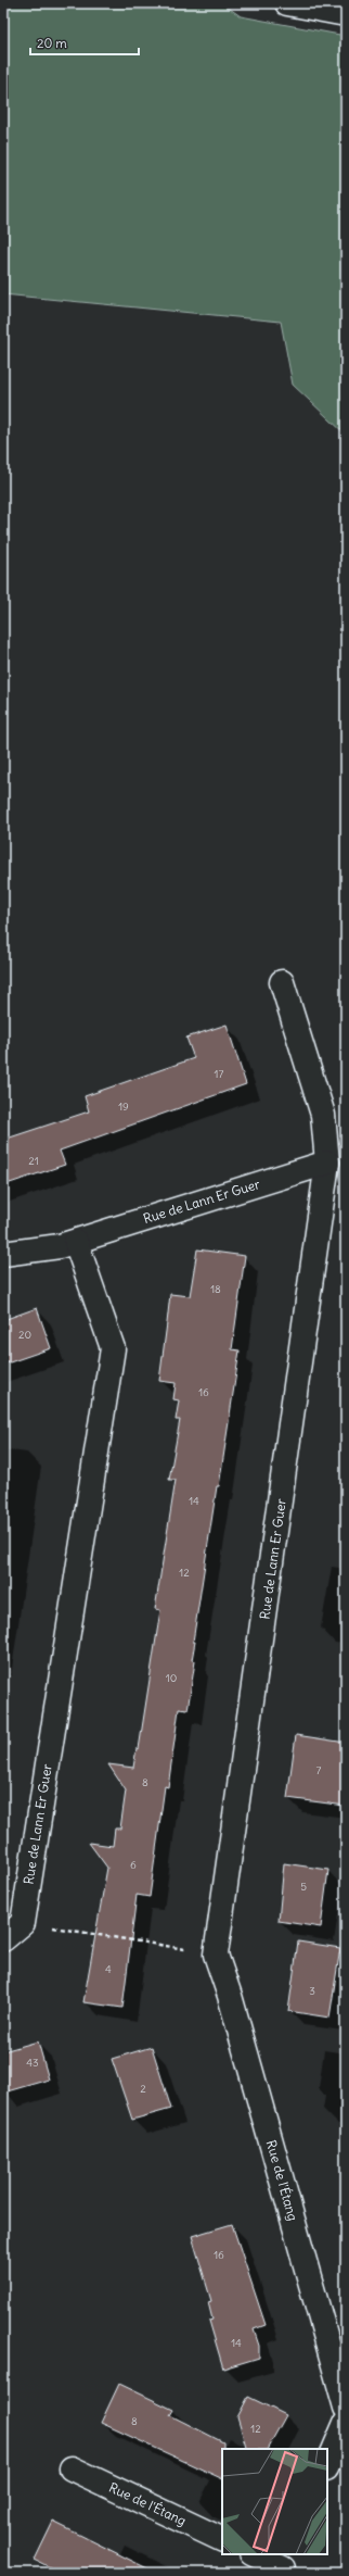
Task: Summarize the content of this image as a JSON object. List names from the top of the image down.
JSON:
{
  "streets": {
    "street": ["Rue de Lann Er Guer", "Rue de l'Étang"]
  },
  "crossings": [
    ["Rue de Lann Er Guer", "Rue de l'Étang"]
  ],
  "house_numbers": [
    "17",
    "19",
    "21",
    "18",
    "20",
    "16",
    "14",
    "12",
    "10",
    "7",
    "8",
    "6",
    "5",
    "4",
    "3",
    "43",
    "2",
    "16",
    "14",
    "8",
    "12"
  ],
  "scale_bar": "20 m"
}
